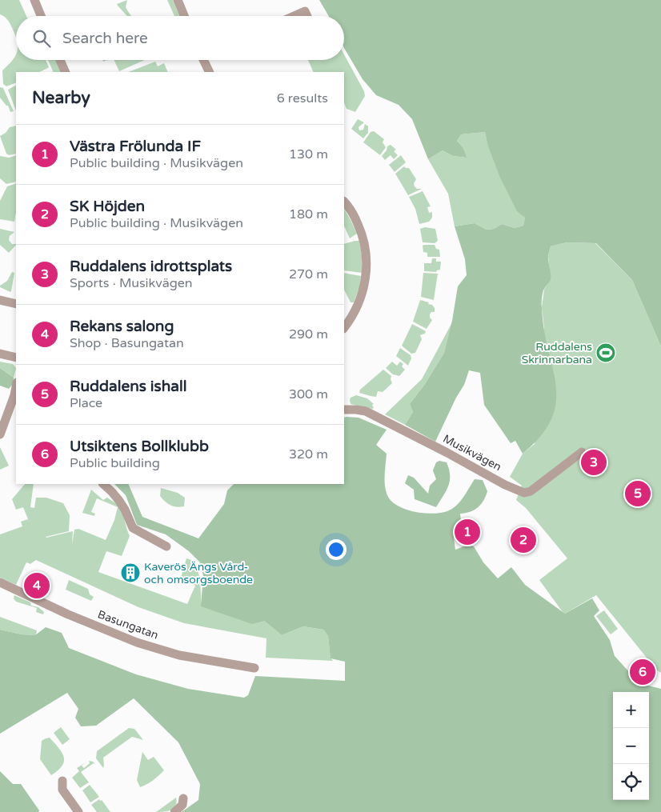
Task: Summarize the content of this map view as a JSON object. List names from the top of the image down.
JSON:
{
  "streets": {
    "street": ["Musikvägen", "Basungatan"]
  },
  "places": {
    "sports": ["Ruddalens Skrinnarbana"],
    "building": ["Kaverös Ängs Vård- och omsorgsboende"]
  },
  "page": {
    "search": "Search here",
    "heading": ["Nearby", "6 results"],
    "list": [
      {
        "mark": "1",
        "name": "Västra Frölunda IF",
        "note": "Public building · Musikvägen",
        "value": "130 m"
      },
      {
        "mark": "2",
        "name": "SK Höjden",
        "note": "Public building · Musikvägen",
        "value": "180 m"
      },
      {
        "mark": "3",
        "name": "Ruddalens idrottsplats",
        "note": "Sports · Musikvägen",
        "value": "270 m"
      },
      {
        "mark": "4",
        "name": "Rekans salong",
        "note": "Shop · Basungatan",
        "value": "290 m"
      },
      {
        "mark": "5",
        "name": "Ruddalens ishall",
        "note": "Place",
        "value": "300 m"
      },
      {
        "mark": "6",
        "name": "Utsiktens Bollklubb",
        "note": "Public building",
        "value": "320 m"
      }
    ],
    "pins": [
      "3",
      "5",
      "1",
      "2",
      "4",
      "6"
    ],
    "map_buttons": ["+", "−"]
  }
}
